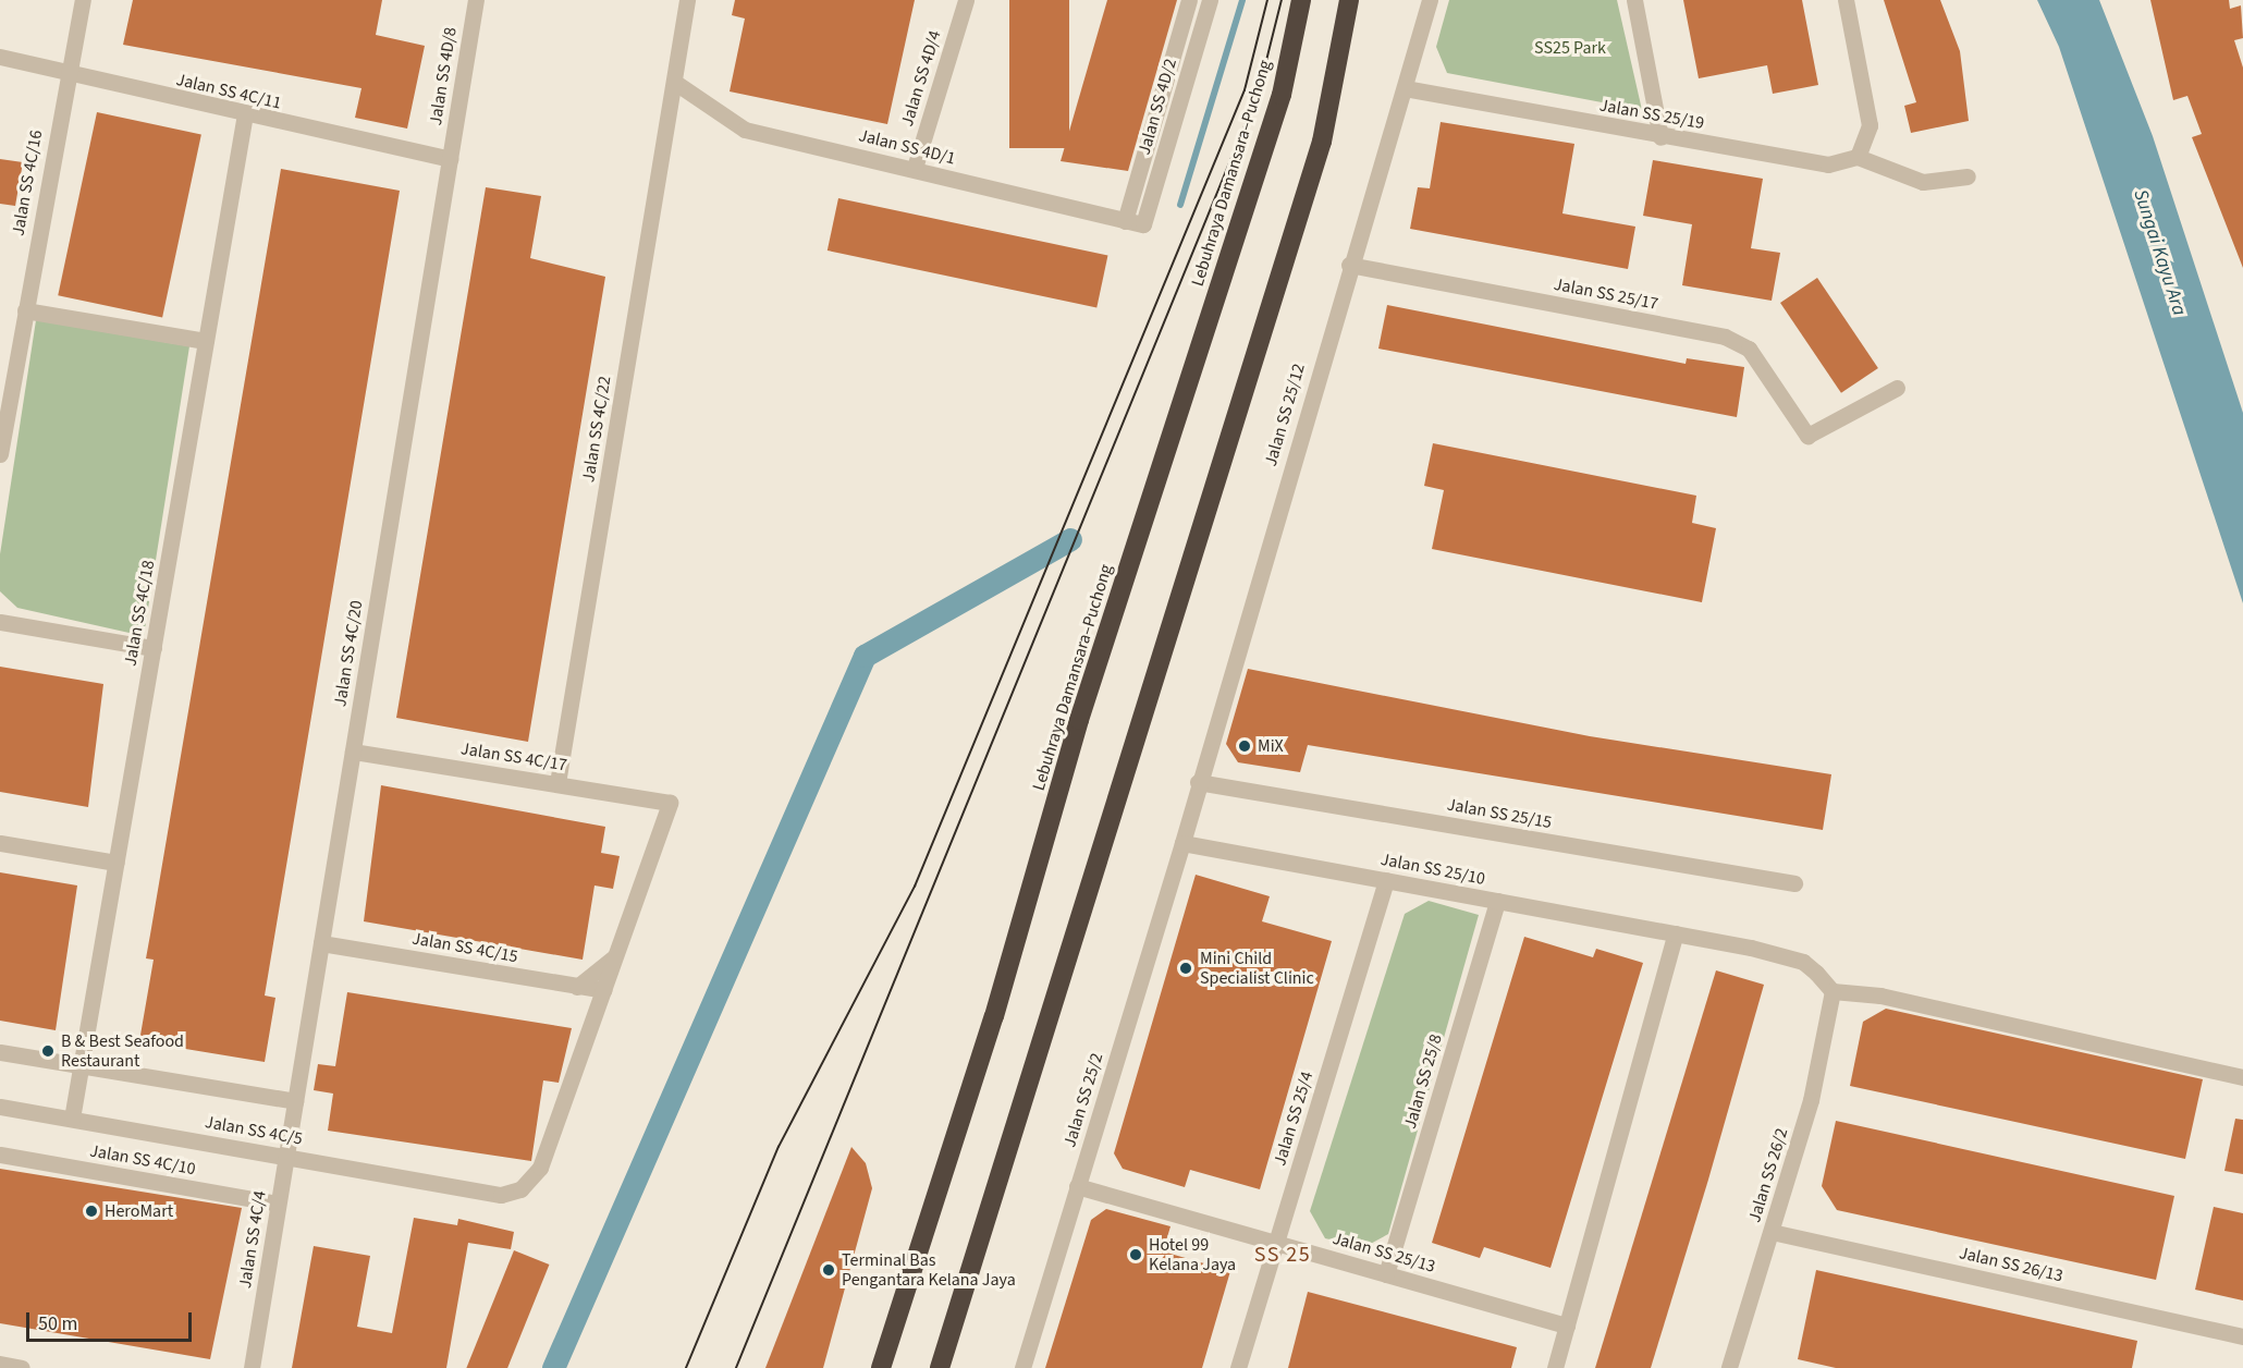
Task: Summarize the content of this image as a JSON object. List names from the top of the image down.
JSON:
{
  "streets": {
    "highway": ["Lebuhraya Damansara–Puchong"],
    "street": [
      "Jalan SS 4D/8",
      "Jalan SS 4D/4",
      "Jalan SS 4C/11",
      "Jalan SS 4D/2",
      "Jalan SS 25/19",
      "Jalan SS 4D/1",
      "Jalan SS 4C/16",
      "Jalan SS 25/17",
      "Jalan SS 25/12",
      "Jalan SS 4C/22",
      "Jalan SS 4C/18",
      "Jalan SS 4C/20",
      "Jalan SS 4C/17",
      "Jalan SS 25/15",
      "Jalan SS 25/10",
      "Jalan SS 4C/15",
      "Jalan SS 25/8",
      "Jalan SS 25/2",
      "Jalan SS 25/4",
      "Jalan SS 4C/5",
      "Jalan SS 4C/10",
      "Jalan SS 26/2",
      "Jalan SS 4C/4",
      "Jalan SS 25/13",
      "Jalan SS 26/13"
    ]
  },
  "crossings": [
    ["Jalan SS 4D/8", "Jalan SS 4C/11"],
    ["Jalan SS 4D/8", "Jalan SS 4C/20"],
    ["Jalan SS 4D/4", "Jalan SS 4D/1"],
    ["Jalan SS 4C/11", "Jalan SS 4C/16"],
    ["Jalan SS 4C/11", "Jalan SS 4C/18"],
    ["Jalan SS 4C/11", "Jalan SS 4C/20"],
    ["Jalan SS 4D/2", "Jalan SS 4D/1"],
    ["Jalan SS 25/19", "Jalan SS 25/12"],
    ["Jalan SS 4D/1", "Jalan SS 4C/22"],
    ["Jalan SS 25/17", "Jalan SS 25/12"],
    ["Jalan SS 25/12", "Jalan SS 25/15"],
    ["Jalan SS 25/12", "Jalan SS 25/10"],
    ["Jalan SS 25/12", "Jalan SS 25/2"],
    ["Jalan SS 4C/22", "Jalan SS 4C/17"],
    ["Jalan SS 4C/18", "Jalan SS 4C/5"],
    ["Jalan SS 4C/20", "Jalan SS 4C/17"],
    ["Jalan SS 4C/20", "Jalan SS 4C/15"],
    ["Jalan SS 4C/20", "Jalan SS 4C/5"],
    ["Jalan SS 4C/20", "Jalan SS 4C/4"],
    ["Jalan SS 25/10", "Jalan SS 25/8"],
    ["Jalan SS 25/10", "Jalan SS 25/2"],
    ["Jalan SS 25/10", "Jalan SS 25/4"],
    ["Jalan SS 25/10", "Jalan SS 26/2"],
    ["Jalan SS 4C/15", "Jalan SS 4C/5"],
    ["Jalan SS 25/8", "Jalan SS 25/13"],
    ["Jalan SS 25/2", "Jalan SS 25/13"],
    ["Jalan SS 25/4", "Jalan SS 25/13"],
    ["Jalan SS 4C/5", "Jalan SS 4C/4"],
    ["Jalan SS 4C/10", "Jalan SS 4C/4"],
    ["Jalan SS 26/2", "Jalan SS 26/13"]
  ],
  "districts": ["SS 25"],
  "water": ["Sungai Kayu Ara"],
  "parks": ["SS25 Park"],
  "places": [
    "MiX",
    "Mini Child Specialist Clinic",
    "B & Best Seafood Restaurant",
    "HeroMart",
    "Hotel 99 Kelana Jaya",
    "Terminal Bas Pengantara Kelana Jaya"
  ],
  "scale_bar": "50 m"
}
